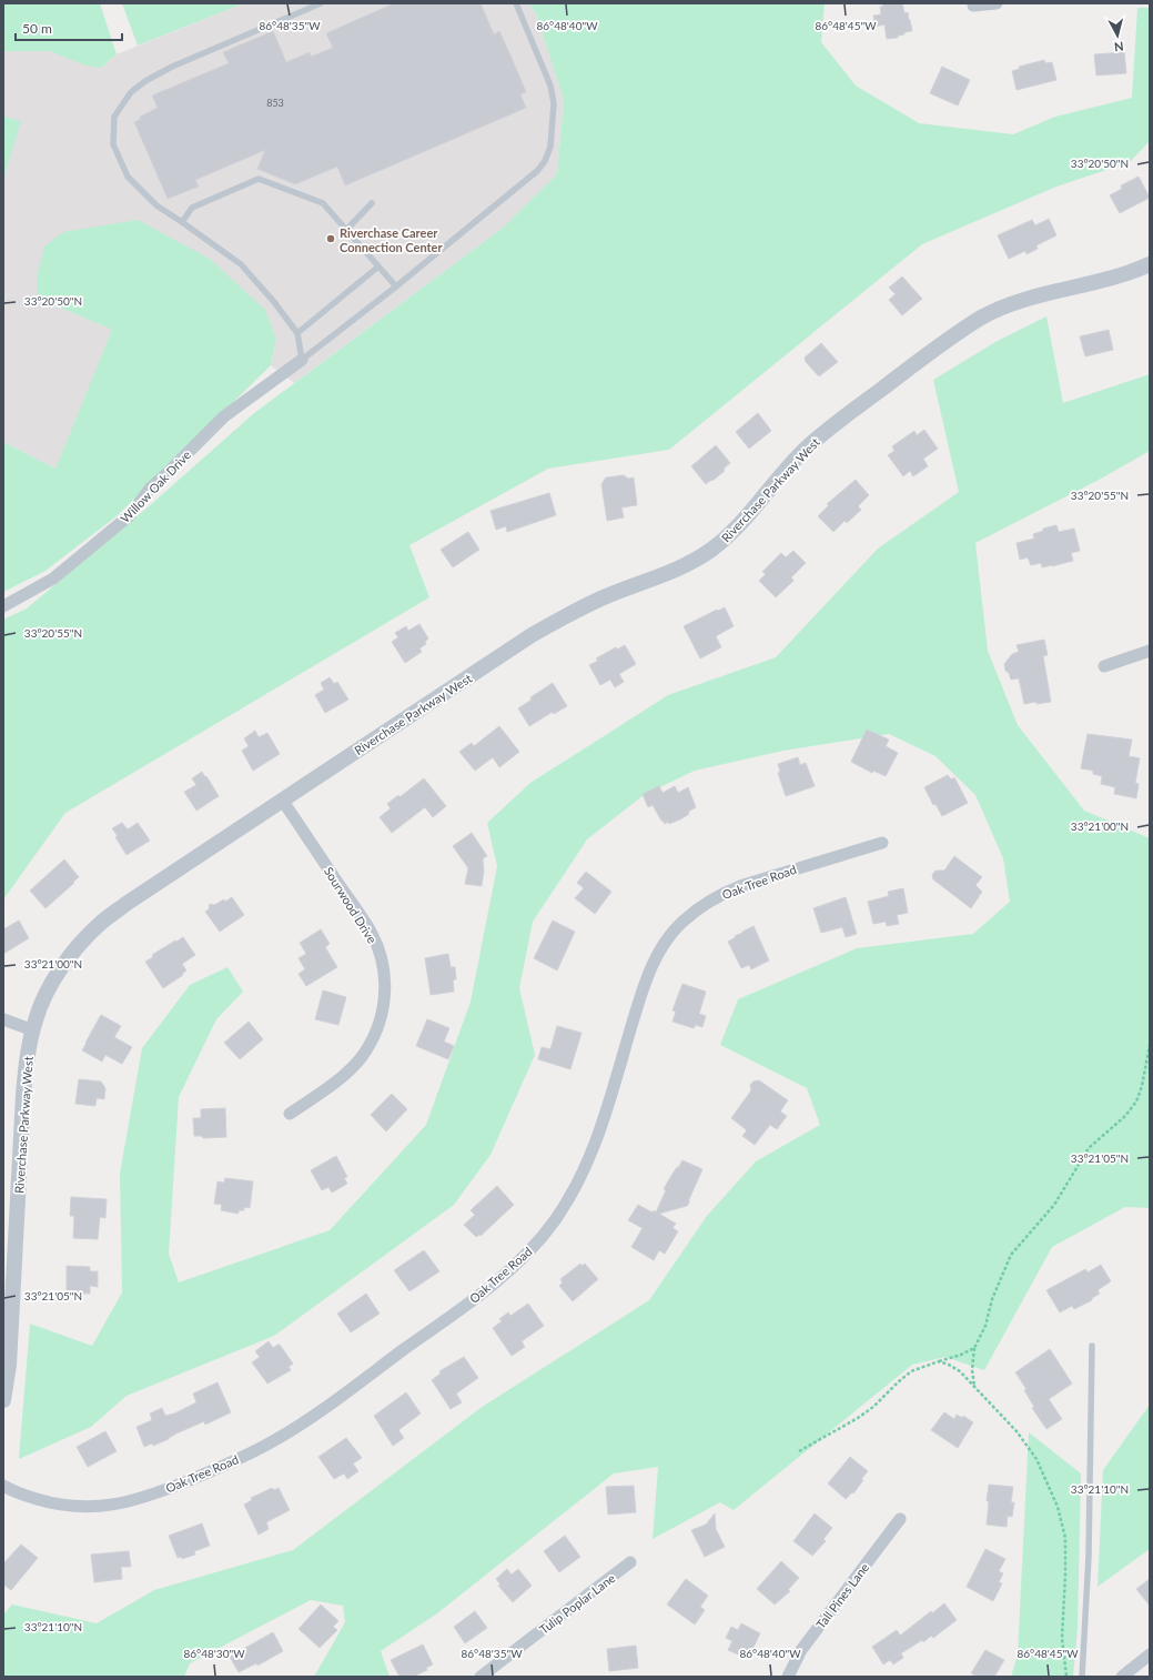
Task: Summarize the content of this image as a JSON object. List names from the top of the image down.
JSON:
{
  "streets": {
    "street": [
      "Willow Oak Drive",
      "Riverchase Parkway West",
      "Oak Tree Road",
      "Sourwood Drive",
      "Tall Pines Lane",
      "Tulip Poplar Lane"
    ]
  },
  "crossings": [
    ["Riverchase Parkway West", "Sourwood Drive"]
  ],
  "places": ["Riverchase Career Connection Center"],
  "house_numbers": ["853"],
  "scale_bar": "50 m",
  "north": "bottom",
  "coordinates": [
    "86°48'35\"W",
    "86°48'40\"W",
    "86°48'45\"W",
    "33°20'50\"N",
    "33°20'55\"N",
    "33°21'00\"N",
    "33°21'05\"N",
    "33°21'10\"N",
    "86°48'30\"W"
  ]
}
